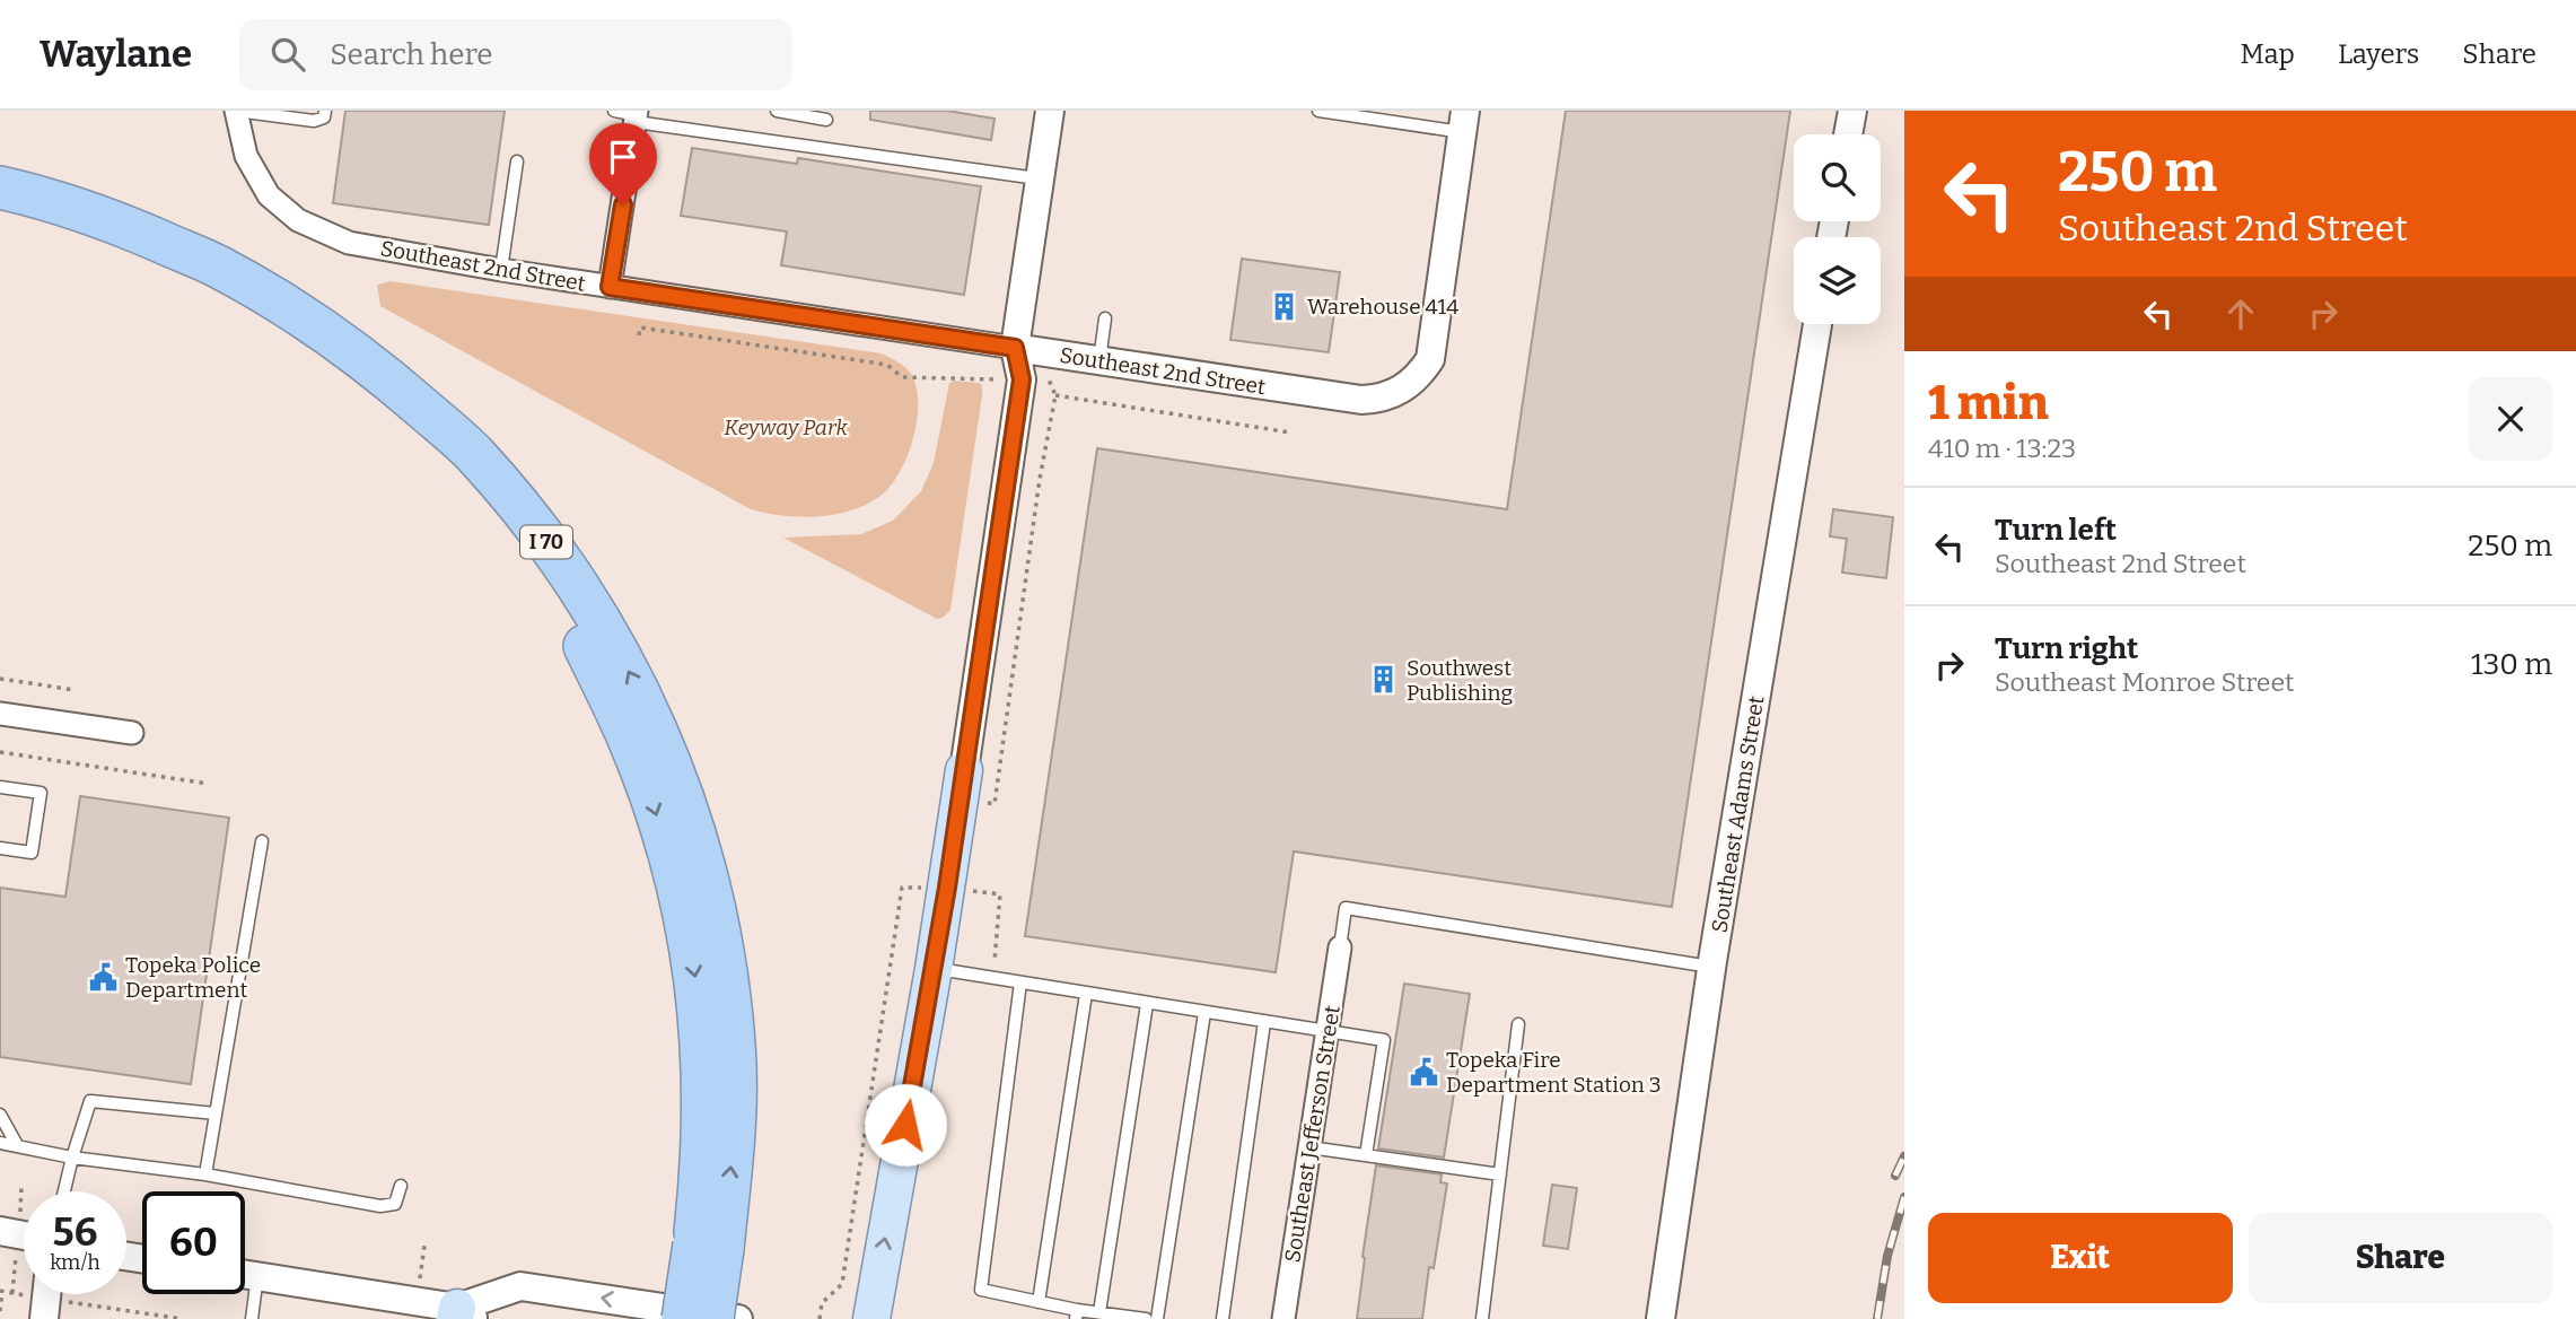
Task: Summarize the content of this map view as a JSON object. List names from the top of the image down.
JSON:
{
  "streets": {
    "highway": ["I 70"],
    "street": ["Southeast 2nd Street", "Southeast Adams Street", "Southeast Jefferson Street"]
  },
  "parks": ["Keyway Park"],
  "places": {
    "building": ["Warehouse 414", "Southwest Publishing"],
    "public building": ["Topeka Police Department", "Topeka Fire Department Station 3"]
  },
  "page": {
    "header": "Waylane",
    "search": "Search here",
    "nav": ["Map", "Layers", "Share"],
    "turn": ["250 m", "Southeast 2nd Street"],
    "heading": ["1 min", "410 m · 13:23"],
    "list": [
      {
        "name": "Turn left",
        "note": "Southeast 2nd Street",
        "value": "250 m"
      },
      {
        "name": "Turn right",
        "note": "Southeast Monroe Street",
        "value": "130 m"
      }
    ],
    "speed": "56 km/h",
    "limit": "60",
    "buttons": ["Exit", "Share"]
  }
}
